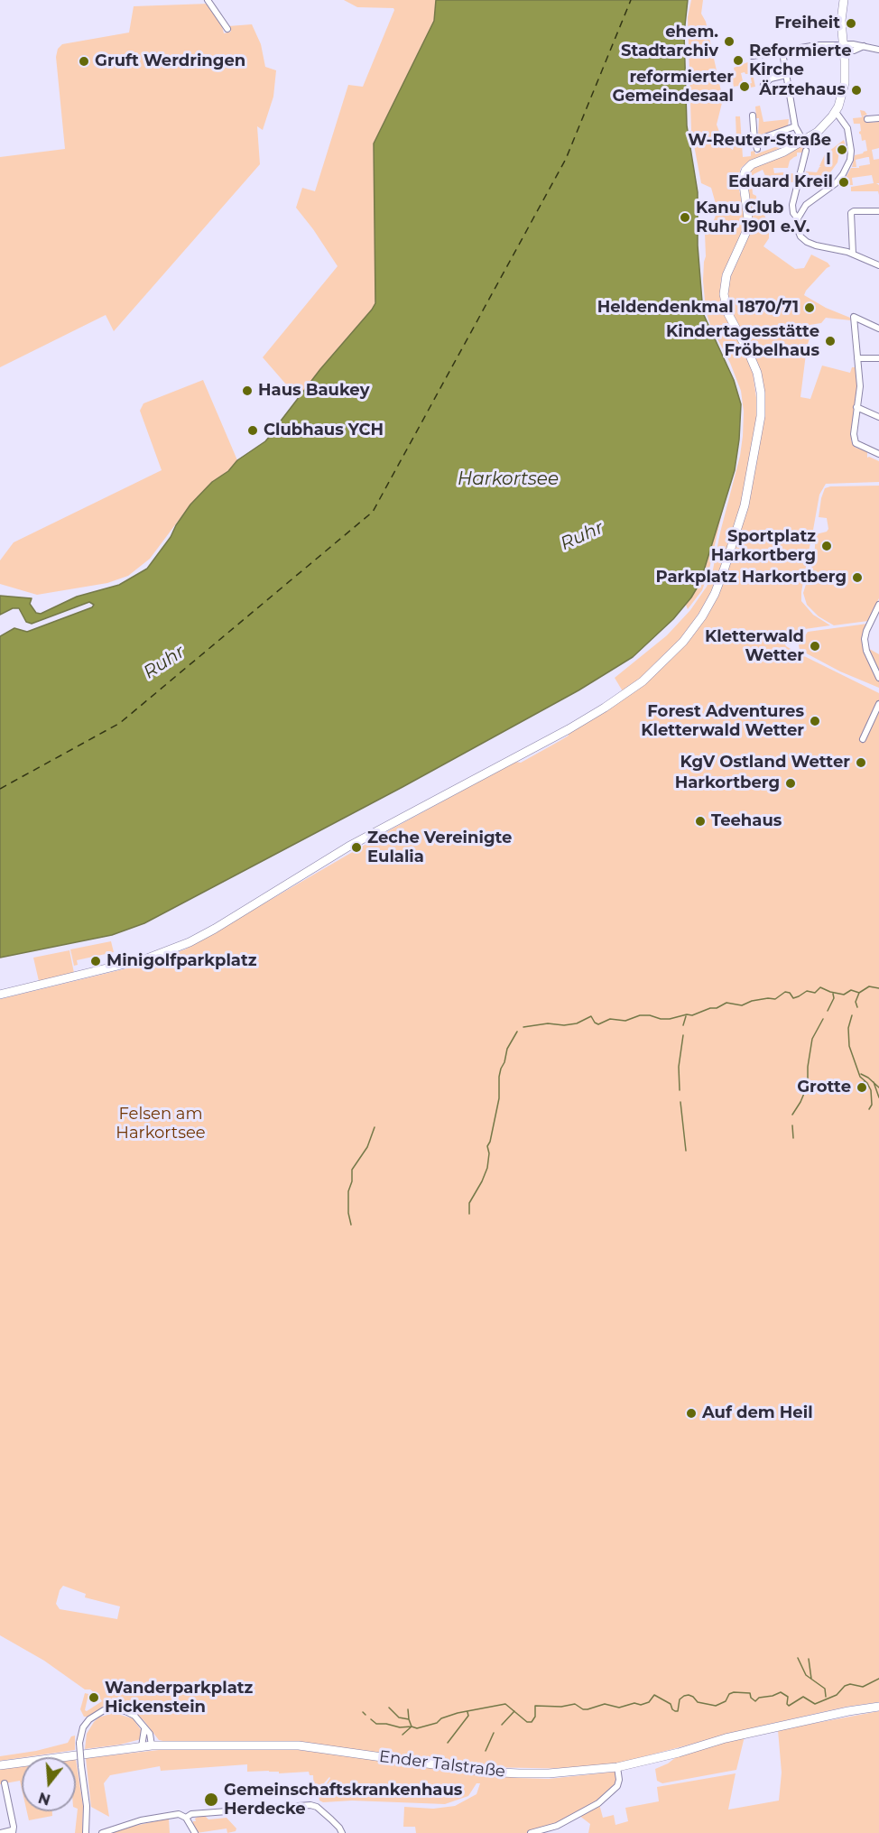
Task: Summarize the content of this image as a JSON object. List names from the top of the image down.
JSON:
{
  "streets": {
    "main road": ["Ender Talstraße"]
  },
  "water": ["Harkortsee", "Ruhr"],
  "parks": ["Felsen am Harkortsee"],
  "places": [
    "Freiheit",
    "ehem. Stadtarchiv",
    "Reformierte Kirche",
    "Gruft Werdringen",
    "reformierter Gemeindesaal",
    "Ärztehaus",
    "W-Reuter-Straße I",
    "Eduard Kreil",
    "Kanu Club Ruhr 1901 e.V.",
    "Heldendenkmal 1870/71",
    "Kindertagesstätte Fröbelhaus",
    "Haus Baukey",
    "Clubhaus YCH",
    "Sportplatz Harkortberg",
    "Parkplatz Harkortberg",
    "Kletterwald Wetter",
    "Forest Adventures Kletterwald Wetter",
    "KgV Ostland Wetter",
    "Harkortberg",
    "Teehaus",
    "Zeche Vereinigte Eulalia",
    "Minigolfparkplatz",
    "Grotte",
    "Auf dem Heil",
    "Wanderparkplatz Hickenstein",
    "Gemeinschaftskrankenhaus Herdecke"
  ],
  "north": "bottom"
}
